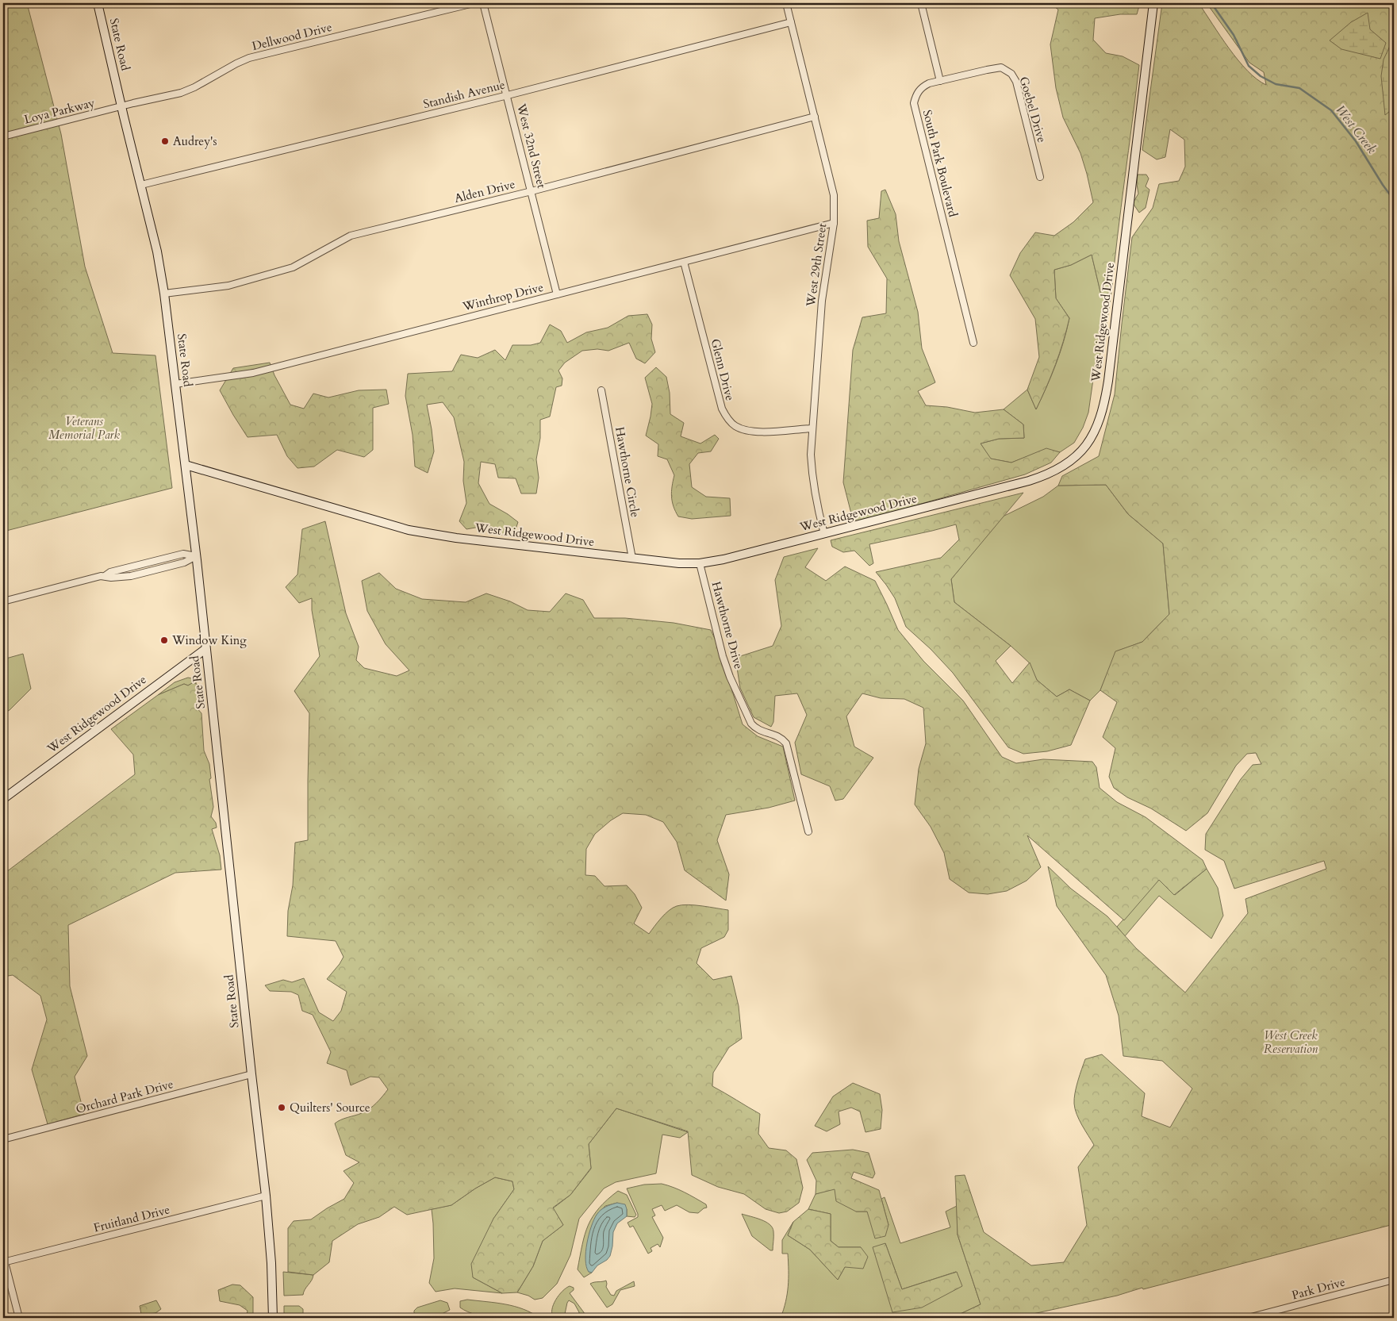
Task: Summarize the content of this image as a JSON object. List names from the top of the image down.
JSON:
{
  "streets": {
    "main road": ["State Road", "West Ridgewood Drive"],
    "street": [
      "Dellwood Drive",
      "Standish Avenue",
      "Goebel Drive",
      "Loya Parkway",
      "West 32nd Street",
      "South Park Boulevard",
      "Alden Drive",
      "West 29th Street",
      "Winthrop Drive",
      "Glenn Drive",
      "Hawthorne Circle",
      "Hawthorne Drive",
      "Orchard Park Drive",
      "Fruitland Drive",
      "Park Drive"
    ]
  },
  "crossings": [
    ["Dellwood Drive", "State Road"],
    ["Dellwood Drive", "Loya Parkway"],
    ["State Road", "Standish Avenue"],
    ["State Road", "Loya Parkway"],
    ["State Road", "Alden Drive"],
    ["State Road", "Winthrop Drive"],
    ["State Road", "West Ridgewood Drive"],
    ["State Road", "Orchard Park Drive"],
    ["State Road", "Fruitland Drive"],
    ["Standish Avenue", "West 32nd Street"],
    ["Standish Avenue", "West 29th Street"],
    ["Goebel Drive", "South Park Boulevard"],
    ["West 32nd Street", "Alden Drive"],
    ["West 32nd Street", "Winthrop Drive"],
    ["Alden Drive", "West 29th Street"],
    ["West 29th Street", "Winthrop Drive"],
    ["West 29th Street", "West Ridgewood Drive"],
    ["West 29th Street", "Glenn Drive"],
    ["Winthrop Drive", "Glenn Drive"],
    ["West Ridgewood Drive", "Hawthorne Circle"],
    ["West Ridgewood Drive", "Hawthorne Drive"]
  ],
  "water": ["West Creek"],
  "parks": ["Veterans Memorial Park", "West Creek Reservation"],
  "places": ["Audrey's", "Window King", "Quilters' Source"]
}
